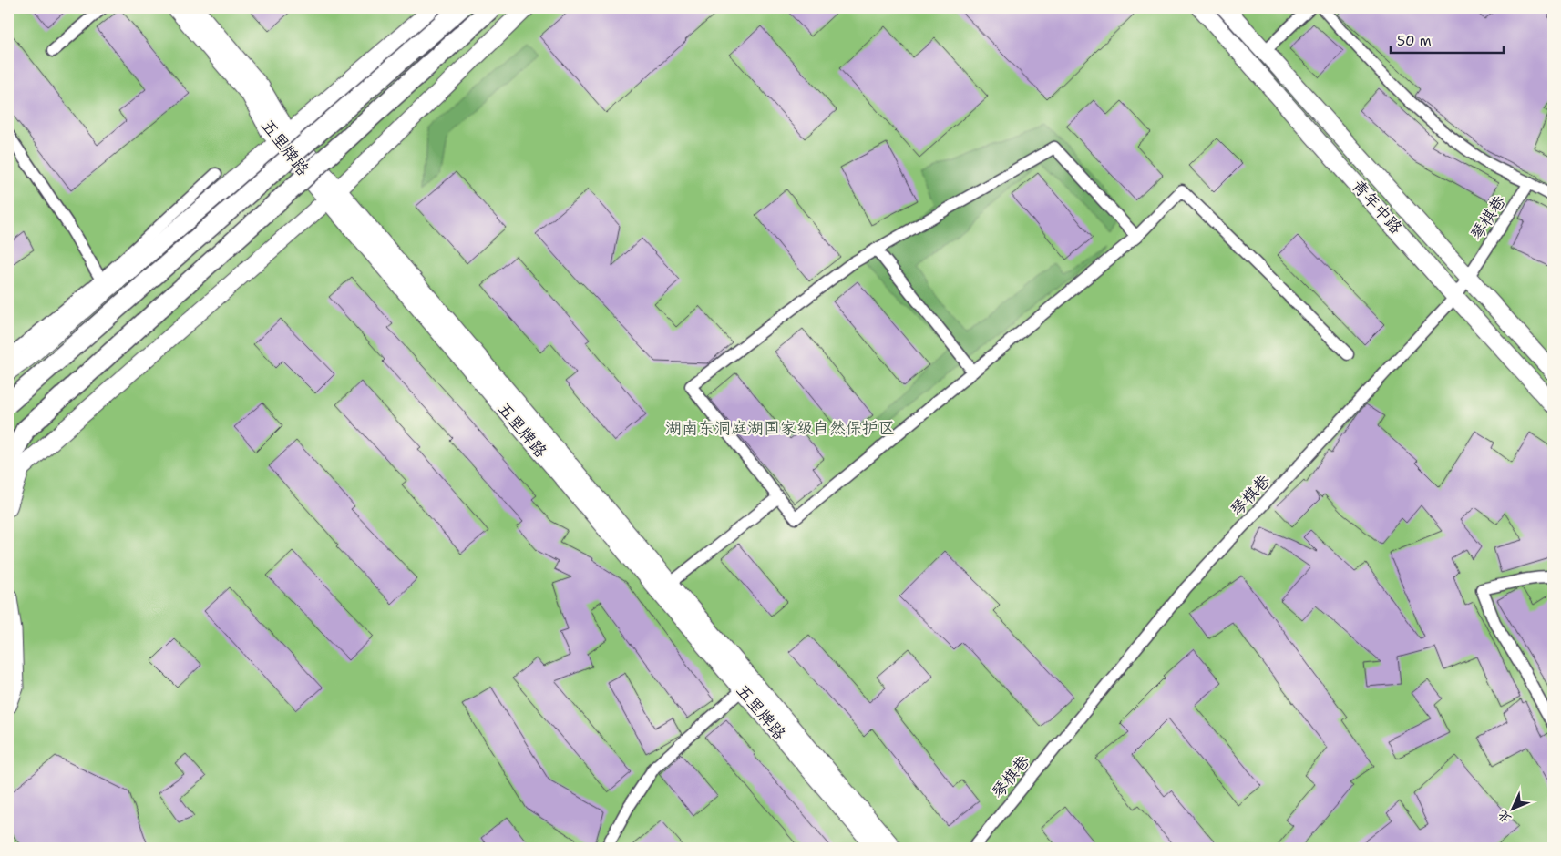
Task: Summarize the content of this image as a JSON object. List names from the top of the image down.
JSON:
{
  "streets": {
    "main road": ["五里牌路", "青年中路"],
    "street": ["琴棋巷"]
  },
  "crossings": [
    ["青年中路", "琴棋巷"]
  ],
  "parks": ["湖南东洞庭湖国家级自然保护区"],
  "scale_bar": "50 m",
  "north": "bottom left"
}
